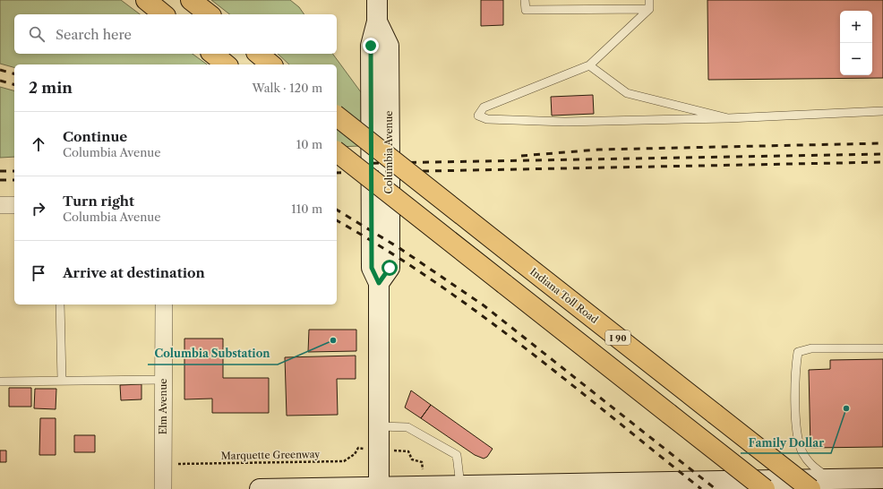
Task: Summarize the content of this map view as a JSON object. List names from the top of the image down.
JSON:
{
  "streets": {
    "highway": ["Indiana Toll Road", "I 90"],
    "main road": ["Columbia Avenue"],
    "street": ["Elm Avenue"],
    "path": ["Marquette Greenway"]
  },
  "places": ["Columbia Substation", "Family Dollar"],
  "page": {
    "map_buttons": ["+", "−"],
    "search": "Search here",
    "heading": ["2 min", "Walk · 120 m"],
    "list": [
      ["Continue", "Columbia Avenue", "10 m"],
      ["Turn right", "Columbia Avenue", "110 m"],
      "Arrive at destination"
    ]
  }
}
